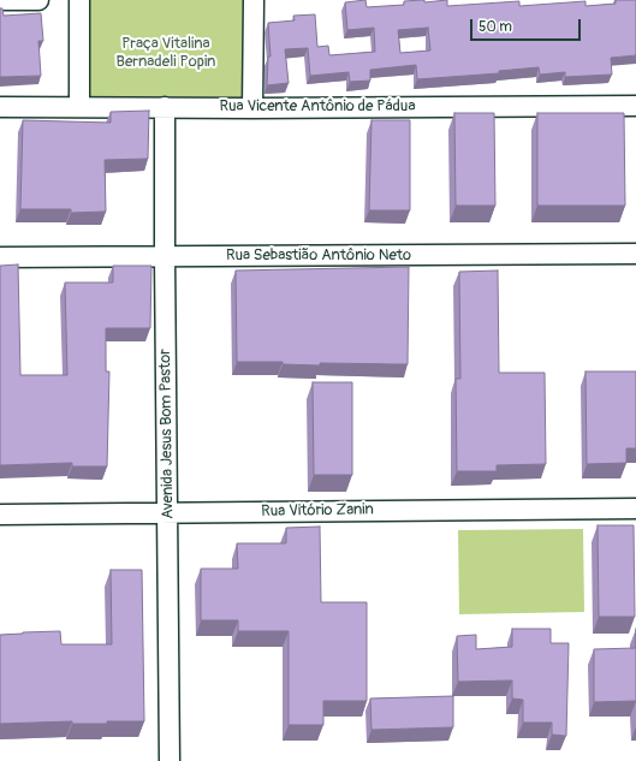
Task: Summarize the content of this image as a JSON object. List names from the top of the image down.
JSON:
{
  "streets": {
    "street": [
      "Rua Vicente Antônio de Pádua",
      "Rua Sebastião Antônio Neto",
      "Avenida Jesus Bom Pastor",
      "Rua Vitório Zanin"
    ]
  },
  "crossings": [
    ["Rua Vicente Antônio de Pádua", "Avenida Jesus Bom Pastor"],
    ["Rua Sebastião Antônio Neto", "Avenida Jesus Bom Pastor"],
    ["Avenida Jesus Bom Pastor", "Rua Vitório Zanin"]
  ],
  "parks": ["Praça Vitalina Bernadeli Popin"],
  "scale_bar": "50 m"
}
